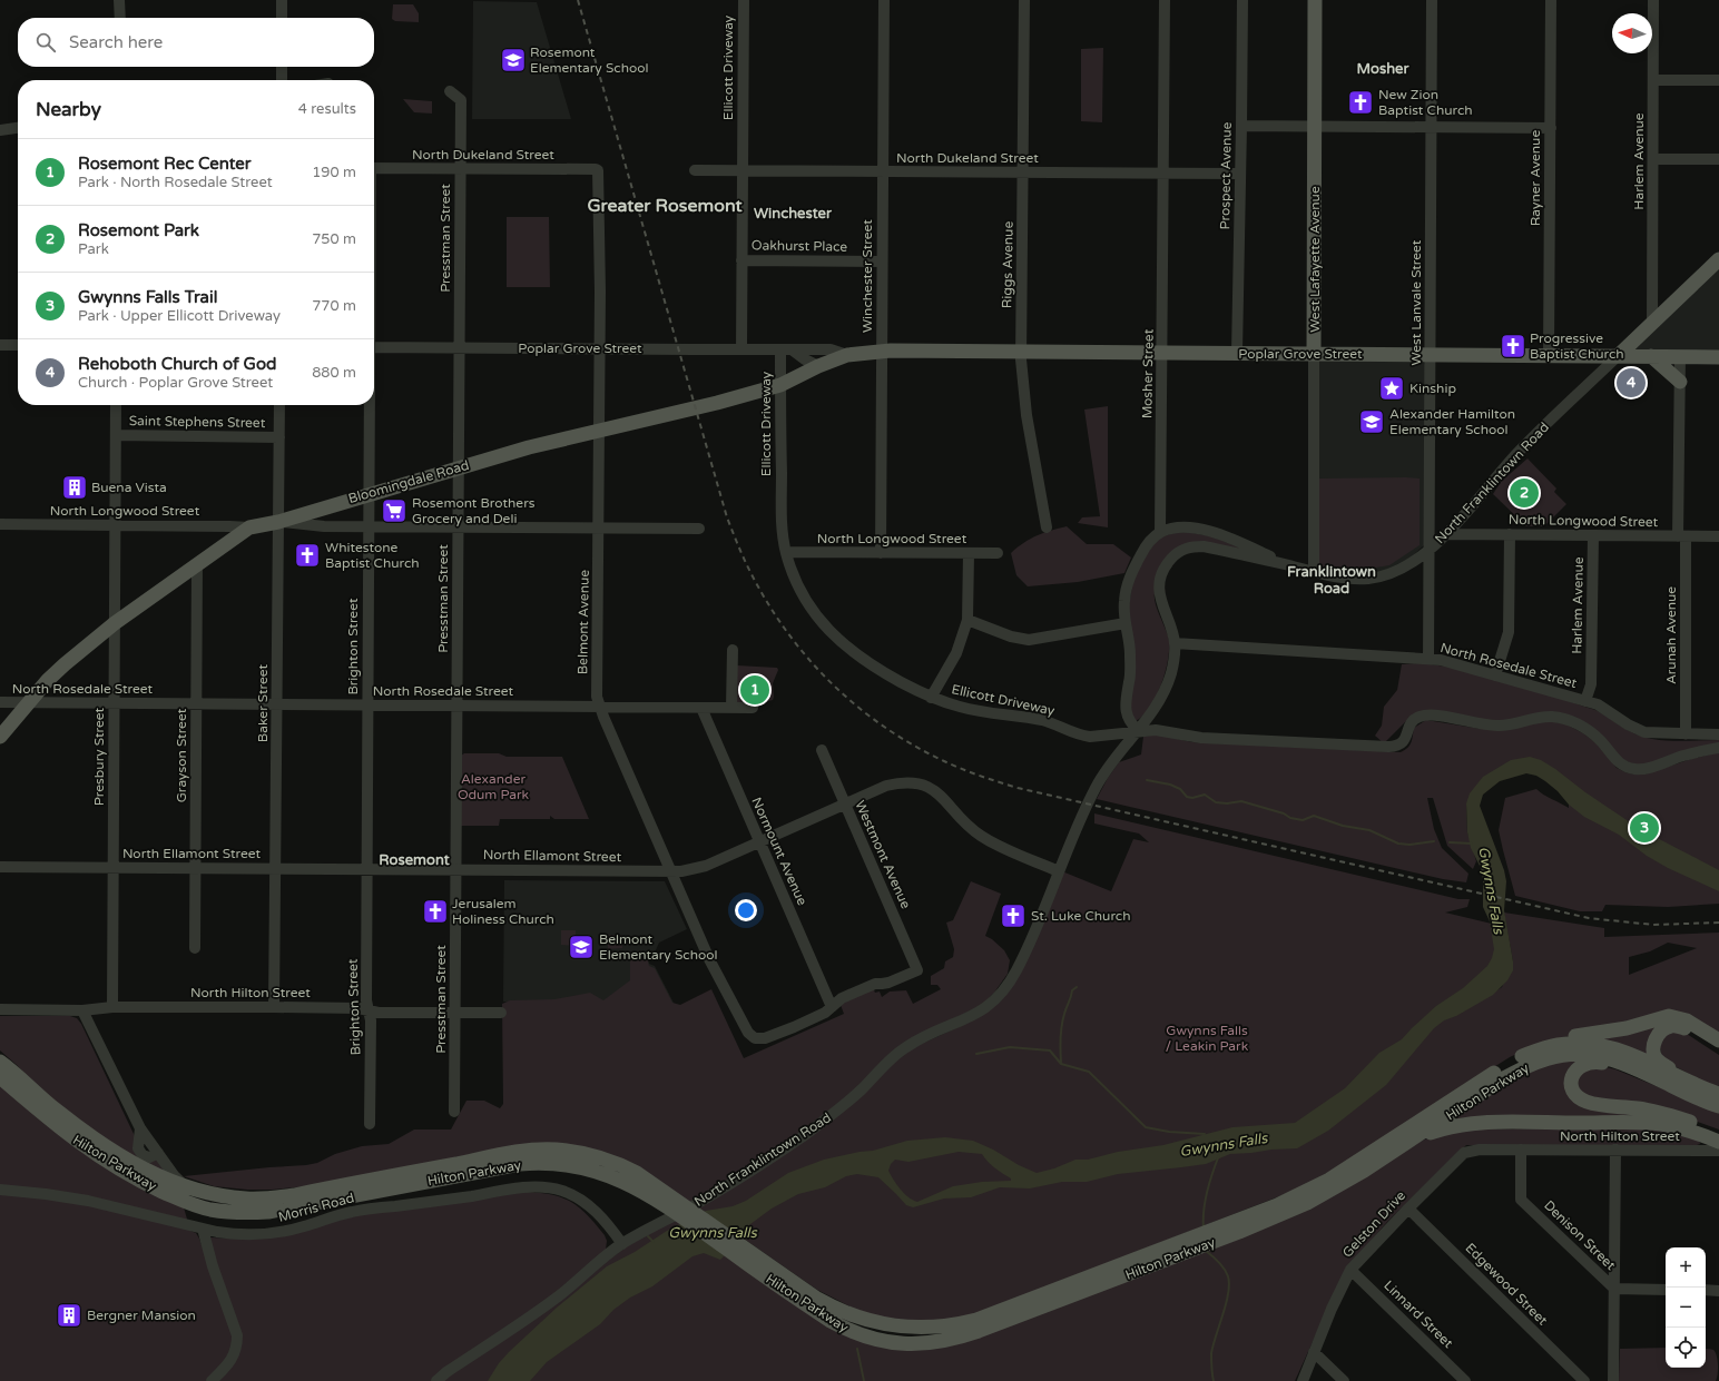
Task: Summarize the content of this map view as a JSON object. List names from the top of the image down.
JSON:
{
  "streets": {
    "main road": [
      "West Lafayette Avenue",
      "Poplar Grove Street",
      "Bloomingdale Road",
      "North Franklintown Road",
      "Hilton Parkway"
    ],
    "street": [
      "Ellicott Driveway",
      "North Dukeland Street",
      "Harlem Avenue",
      "Prospect Avenue",
      "Rayner Avenue",
      "Presstman Street",
      "Oakhurst Place",
      "Riggs Avenue",
      "Winchester Street",
      "West Lanvale Street",
      "Mosher Street",
      "Saint Stephens Street",
      "North Longwood Street",
      "Belmont Avenue",
      "Arunah Avenue",
      "Brighton Street",
      "North Rosedale Street",
      "Baker Street",
      "Grayson Street",
      "Presbury Street",
      "Normount Avenue",
      "North Ellamont Street",
      "Westmont Avenue",
      "North Hilton Street",
      "Morris Road",
      "Gelston Drive",
      "Denison Street",
      "Edgewood Street",
      "Linnard Street"
    ]
  },
  "crossings": [
    ["Ellicott Driveway", "North Dukeland Street"],
    ["Ellicott Driveway", "Oakhurst Place"],
    ["Ellicott Driveway", "Poplar Grove Street"],
    ["Ellicott Driveway", "Bloomingdale Road"],
    ["Ellicott Driveway", "North Franklintown Road"],
    ["Ellicott Driveway", "North Longwood Street"],
    ["North Dukeland Street", "Prospect Avenue"],
    ["North Dukeland Street", "Presstman Street"],
    ["North Dukeland Street", "Riggs Avenue"],
    ["North Dukeland Street", "Winchester Street"],
    ["North Dukeland Street", "Mosher Street"],
    ["North Dukeland Street", "Belmont Avenue"],
    ["Harlem Avenue", "North Franklintown Road"],
    ["Harlem Avenue", "North Longwood Street"],
    ["Harlem Avenue", "North Rosedale Street"],
    ["Prospect Avenue", "Poplar Grove Street"],
    ["Rayner Avenue", "Poplar Grove Street"],
    ["Presstman Street", "Poplar Grove Street"],
    ["Presstman Street", "Bloomingdale Road"],
    ["Presstman Street", "North Rosedale Street"],
    ["Presstman Street", "North Ellamont Street"],
    ["Presstman Street", "North Hilton Street"],
    ["Oakhurst Place", "Winchester Street"],
    ["West Lafayette Avenue", "Poplar Grove Street"],
    ["West Lafayette Avenue", "North Franklintown Road"],
    ["Riggs Avenue", "Poplar Grove Street"],
    ["Winchester Street", "Poplar Grove Street"],
    ["Winchester Street", "Bloomingdale Road"],
    ["Winchester Street", "North Longwood Street"],
    ["West Lanvale Street", "Poplar Grove Street"],
    ["West Lanvale Street", "North Franklintown Road"],
    ["West Lanvale Street", "North Rosedale Street"],
    ["Poplar Grove Street", "Mosher Street"],
    ["Poplar Grove Street", "Bloomingdale Road"],
    ["Poplar Grove Street", "North Franklintown Road"],
    ["Poplar Grove Street", "Belmont Avenue"],
    ["Poplar Grove Street", "Arunah Avenue"],
    ["Mosher Street", "North Franklintown Road"],
    ["Saint Stephens Street", "Baker Street"],
    ["Saint Stephens Street", "Presbury Street"],
    ["Bloomingdale Road", "North Longwood Street"],
    ["Bloomingdale Road", "Belmont Avenue"],
    ["Bloomingdale Road", "Brighton Street"],
    ["Bloomingdale Road", "North Rosedale Street"],
    ["Bloomingdale Road", "Baker Street"],
    ["Bloomingdale Road", "Grayson Street"],
    ["Bloomingdale Road", "Presbury Street"],
    ["North Franklintown Road", "North Longwood Street"],
    ["North Franklintown Road", "North Rosedale Street"],
    ["North Franklintown Road", "North Ellamont Street"],
    ["North Franklintown Road", "Morris Road"],
    ["North Longwood Street", "Arunah Avenue"],
    ["North Longwood Street", "Presbury Street"],
    ["Belmont Avenue", "North Rosedale Street"],
    ["Belmont Avenue", "Normount Avenue"],
    ["Belmont Avenue", "North Ellamont Street"],
    ["Belmont Avenue", "Westmont Avenue"],
    ["Arunah Avenue", "North Rosedale Street"],
    ["Brighton Street", "North Rosedale Street"],
    ["Brighton Street", "North Ellamont Street"],
    ["Brighton Street", "North Hilton Street"],
    ["North Rosedale Street", "Baker Street"],
    ["North Rosedale Street", "Grayson Street"],
    ["North Rosedale Street", "Presbury Street"],
    ["North Rosedale Street", "Normount Avenue"],
    ["Baker Street", "North Ellamont Street"],
    ["Baker Street", "North Hilton Street"],
    ["Grayson Street", "North Ellamont Street"],
    ["Presbury Street", "North Ellamont Street"],
    ["Presbury Street", "North Hilton Street"],
    ["Normount Avenue", "North Ellamont Street"],
    ["Normount Avenue", "Westmont Avenue"],
    ["North Ellamont Street", "Westmont Avenue"],
    ["North Hilton Street", "Gelston Drive"],
    ["North Hilton Street", "Denison Street"],
    ["Gelston Drive", "Denison Street"],
    ["Gelston Drive", "Edgewood Street"],
    ["Gelston Drive", "Linnard Street"]
  ],
  "districts": [
    "Mosher",
    "Greater Rosemont",
    "Winchester",
    "Franklintown Road",
    "Rosemont"
  ],
  "water": ["Gwynns Falls"],
  "parks": ["Alexander Odum Park", "Gwynns Falls / Leakin Park"],
  "places": {
    "school or university": ["Rosemont Elementary School", "Alexander Hamilton Elementary School", "Belmont Elementary School"],
    "church": [
      "New Zion Baptist Church",
      "Progressive Baptist Church",
      "Whitestone Baptist Church",
      "Jerusalem Holiness Church",
      "St. Luke Church"
    ],
    "place": ["Kinship"],
    "building": ["Buena Vista", "Bergner Mansion"],
    "supermarket": ["Rosemont Brothers Grocery and Deli"]
  },
  "north": "left",
  "page": {
    "search": "Search here",
    "heading": ["Nearby", "4 results"],
    "list": [
      {
        "mark": "1",
        "name": "Rosemont Rec Center",
        "note": "Park · North Rosedale Street",
        "value": "190 m"
      },
      {
        "mark": "2",
        "name": "Rosemont Park",
        "note": "Park",
        "value": "750 m"
      },
      {
        "mark": "3",
        "name": "Gwynns Falls Trail",
        "note": "Park · Upper Ellicott Driveway",
        "value": "770 m"
      },
      {
        "mark": "4",
        "name": "Rehoboth Church of God",
        "note": "Church · Poplar Grove Street",
        "value": "880 m"
      }
    ],
    "pins": [
      "4",
      "2",
      "1",
      "3"
    ],
    "map_buttons": ["+", "−"]
  }
}
